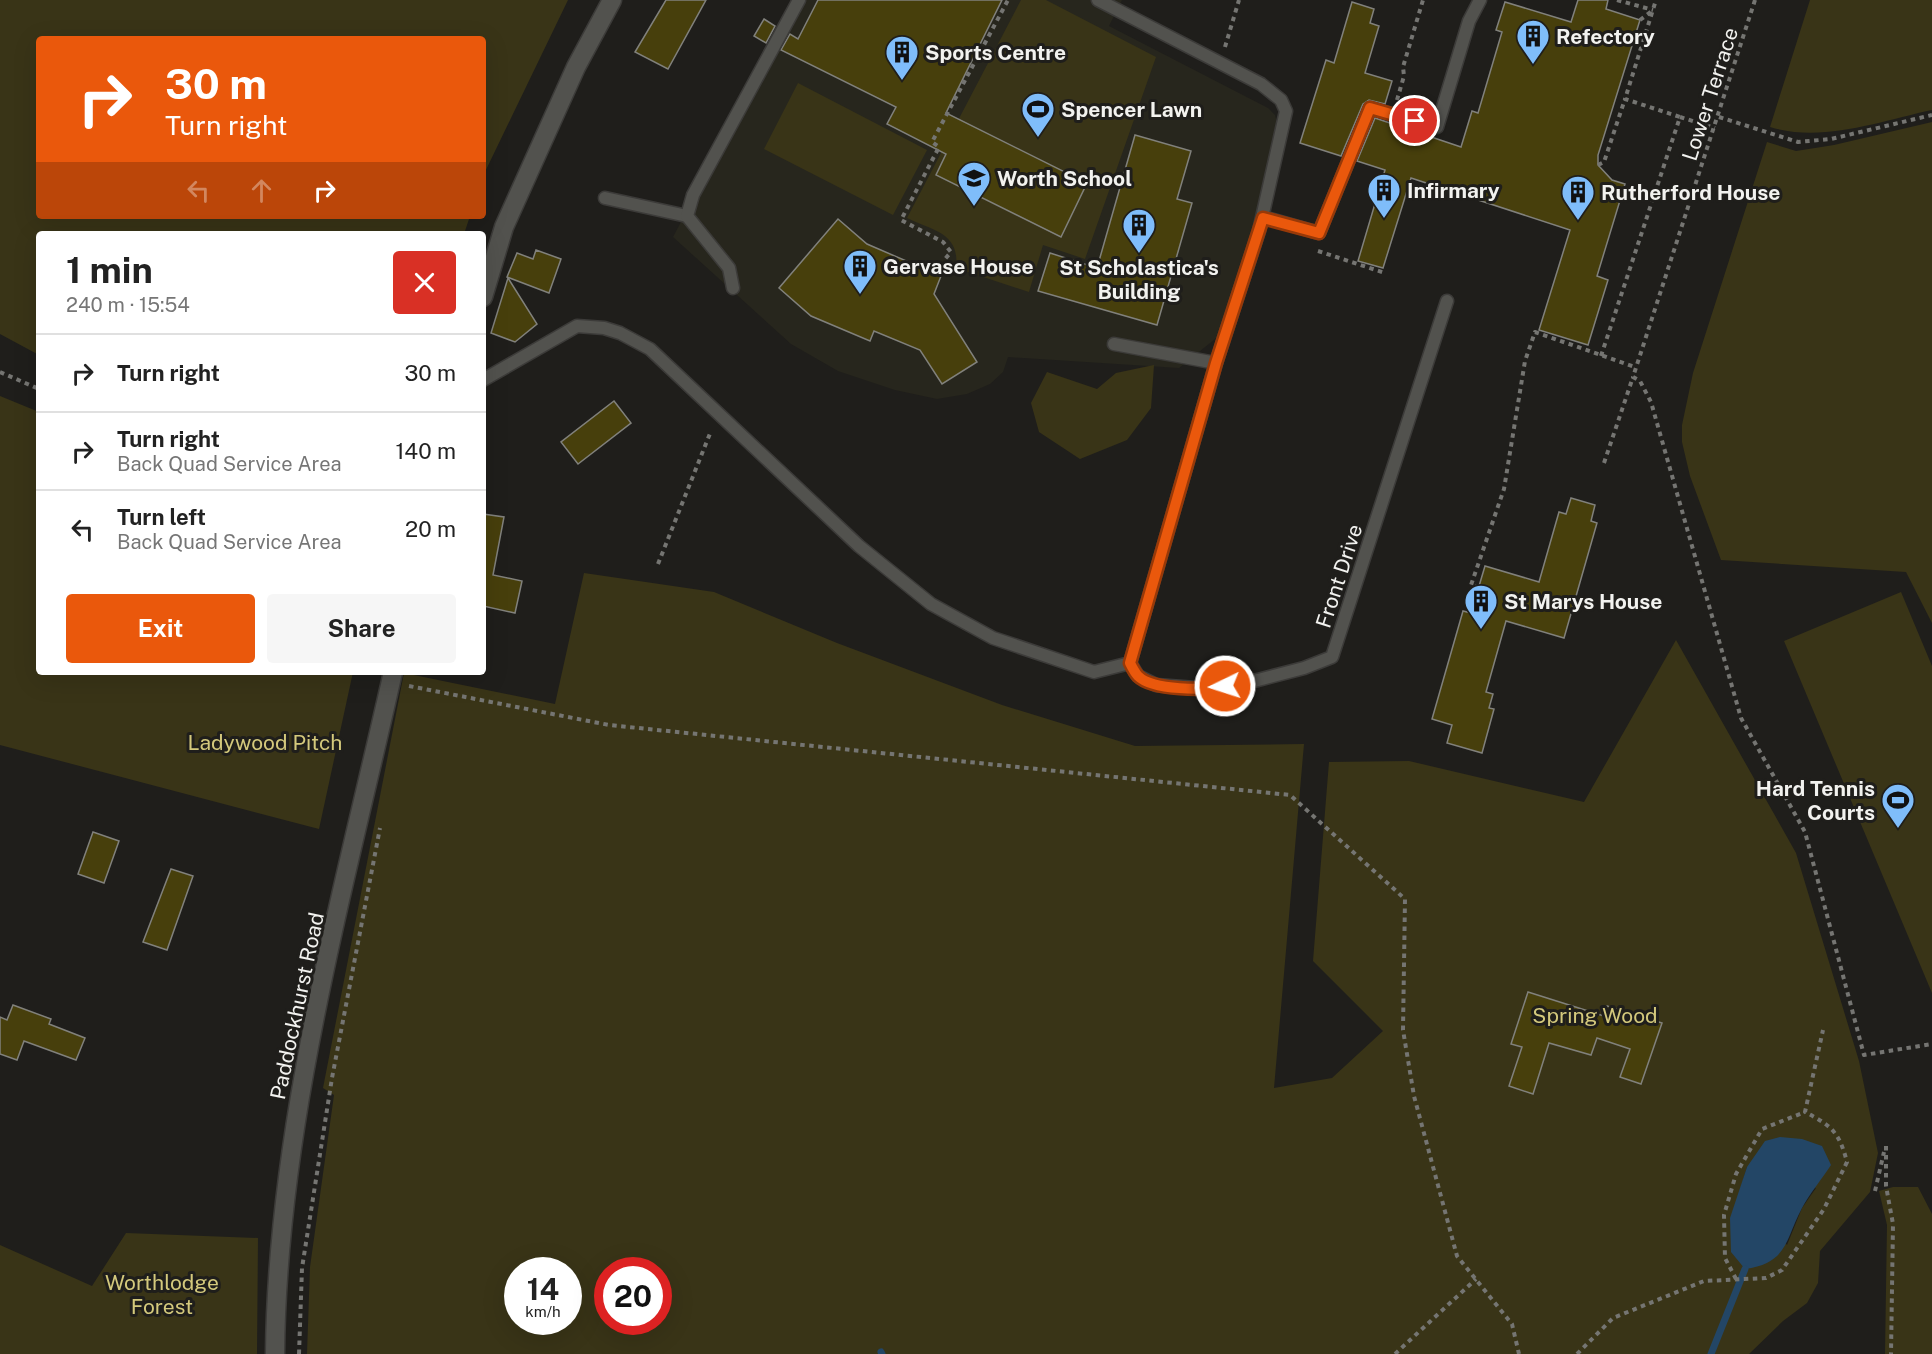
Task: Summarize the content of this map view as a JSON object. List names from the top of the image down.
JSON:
{
  "streets": {
    "main road": ["Paddockhurst Road"],
    "lane": ["Front Drive"],
    "path": ["Lower Terrace"]
  },
  "parks": ["Ladywood Pitch", "Spring Wood", "Worthlodge Forest"],
  "places": {
    "building": [
      "Refectory",
      "Sports Centre",
      "Infirmary",
      "Rutherford House",
      "St Scholastica's Building",
      "Gervase House",
      "St Marys House"
    ],
    "sports": ["Spencer Lawn", "Hard Tennis Courts"],
    "school or university": ["Worth School"]
  },
  "page": {
    "turn": ["30 m", "Turn right"],
    "heading": ["1 min", "240 m · 15:54"],
    "list": [
      {
        "name": "Turn right",
        "value": "30 m"
      },
      {
        "name": "Turn right",
        "note": "Back Quad Service Area",
        "value": "140 m"
      },
      {
        "name": "Turn left",
        "note": "Back Quad Service Area",
        "value": "20 m"
      }
    ],
    "buttons": ["Exit", "Share"],
    "speed": "14 km/h",
    "limit": "20"
  }
}
